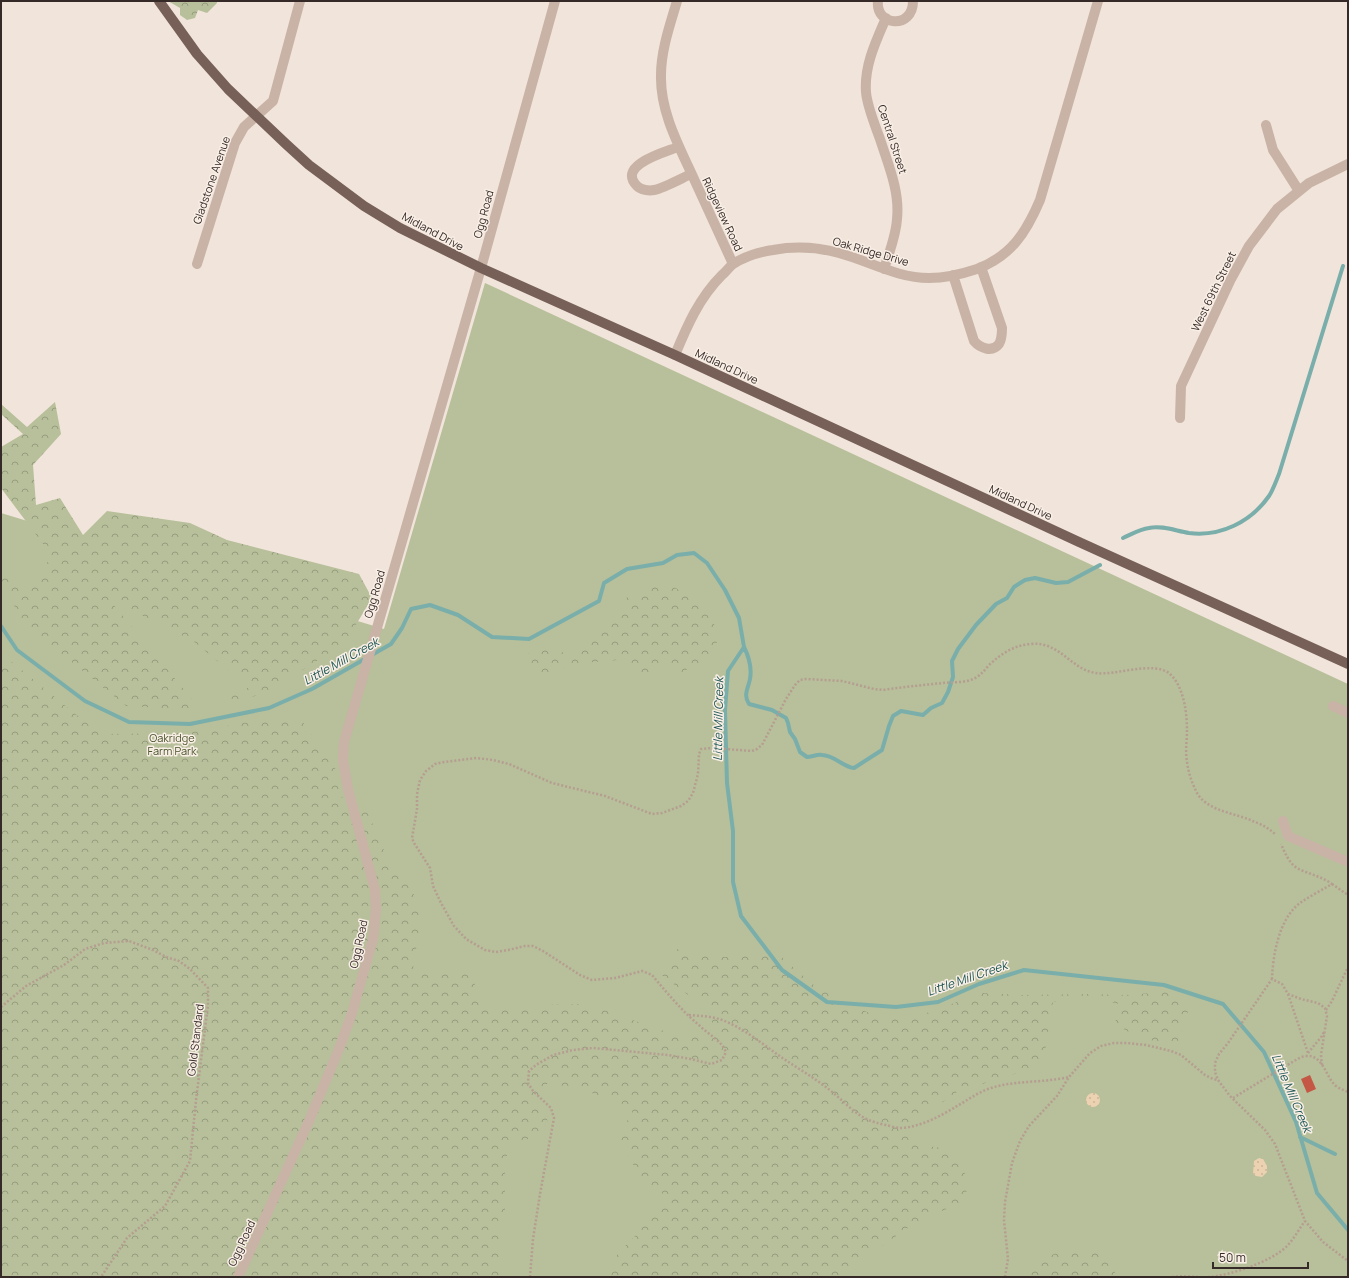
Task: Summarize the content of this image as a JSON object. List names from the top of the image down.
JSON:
{
  "streets": {
    "main road": ["Midland Drive"],
    "street": [
      "Central Street",
      "Gladstone Avenue",
      "Ogg Road",
      "Ridgeview Road",
      "Oak Ridge Drive",
      "West 69th Street"
    ],
    "path": ["Gold Standard"]
  },
  "crossings": [
    ["Central Street", "Oak Ridge Drive"],
    ["Gladstone Avenue", "Midland Drive"],
    ["Ogg Road", "Midland Drive"],
    ["Ridgeview Road", "Oak Ridge Drive"],
    ["Midland Drive", "Oak Ridge Drive"]
  ],
  "water": ["Little Mill Creek"],
  "parks": ["Oakridge Farm Park"],
  "scale_bar": "50 m"
}
